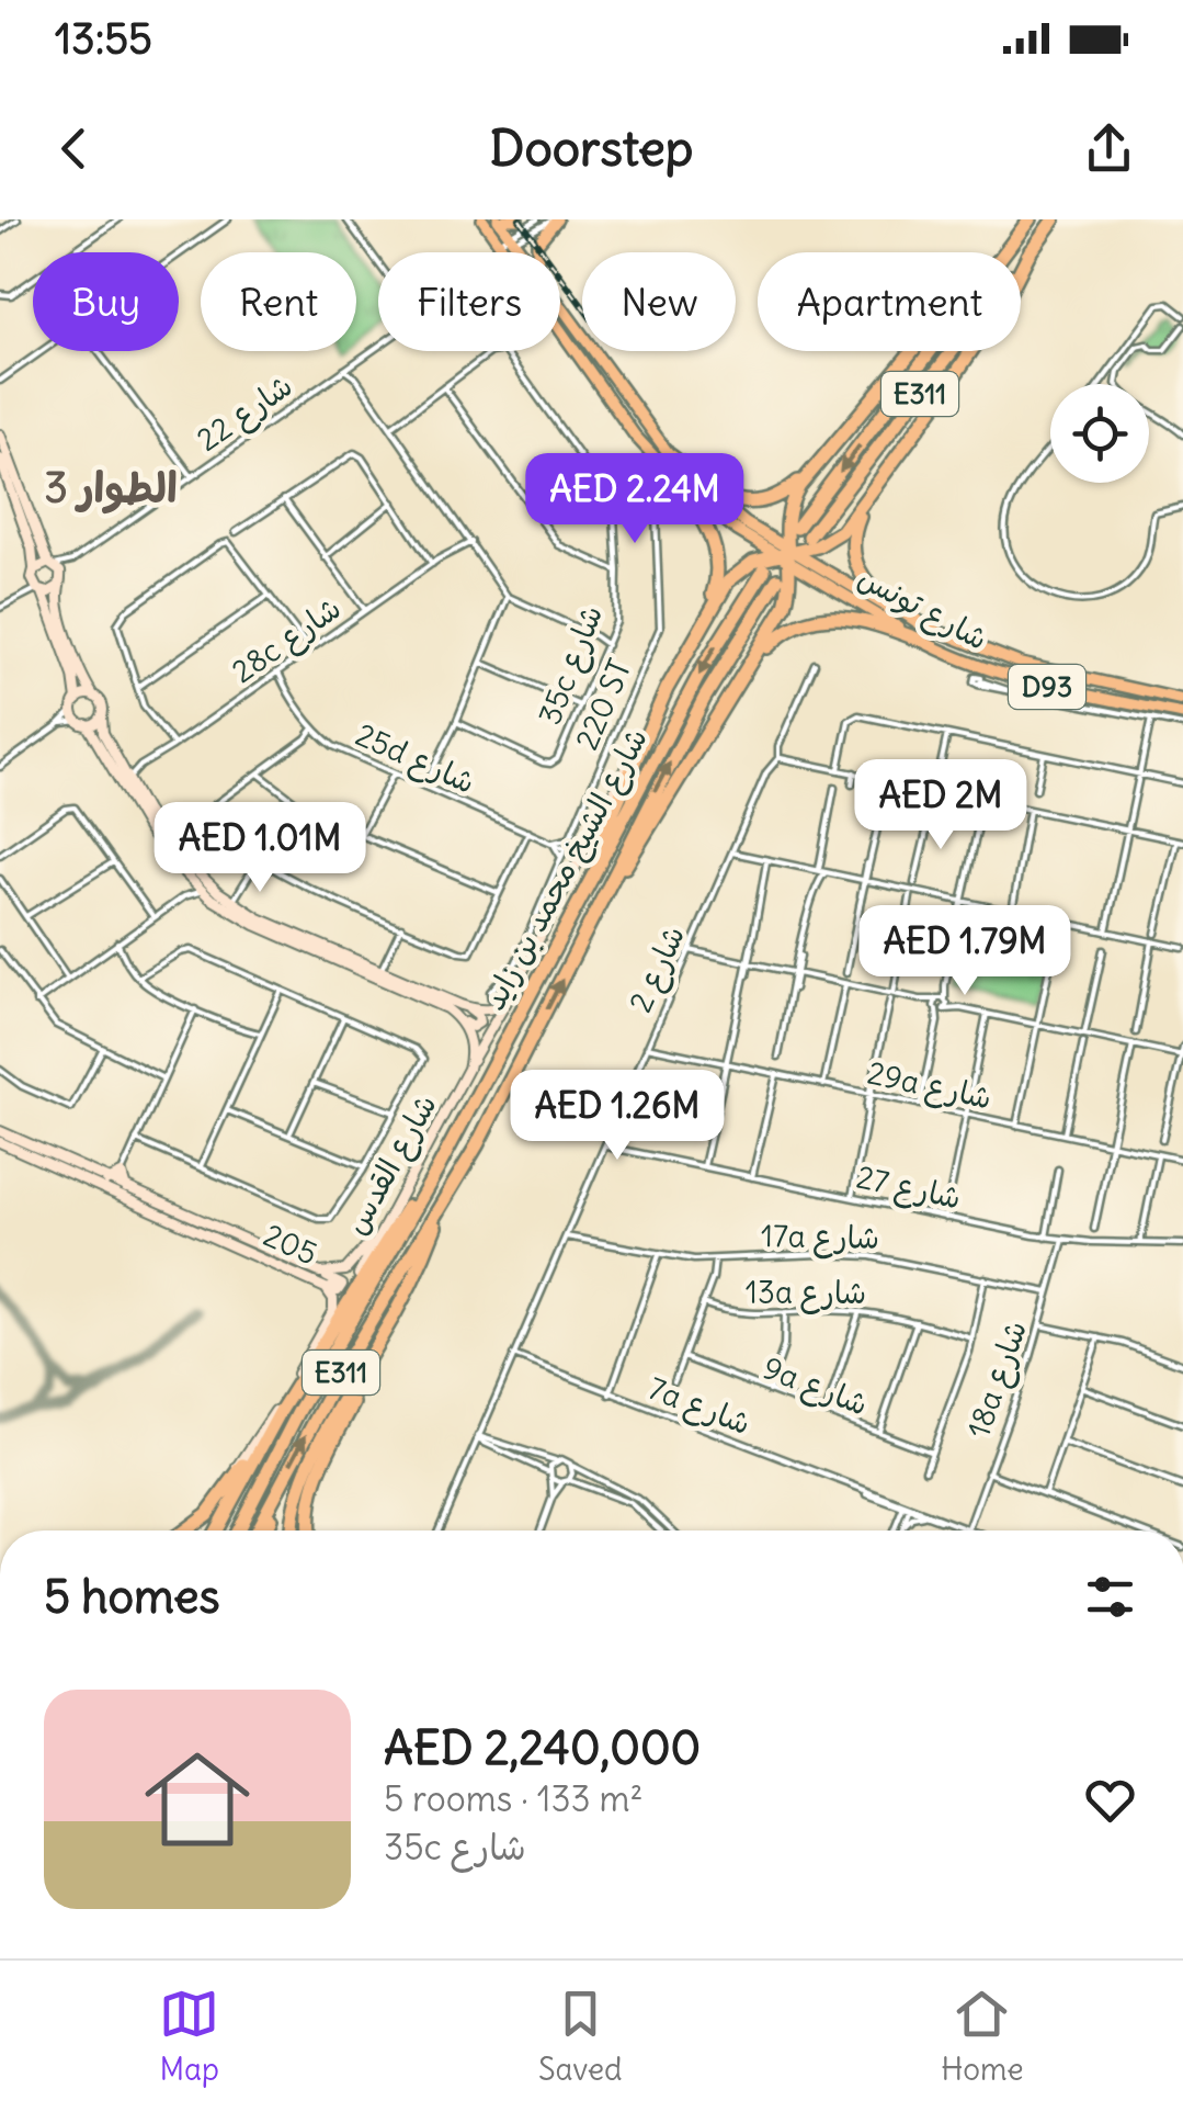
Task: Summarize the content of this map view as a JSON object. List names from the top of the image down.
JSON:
{
  "streets": {
    "highway": ["E311", "شارع الشيخ محمد بن زايد"],
    "main road": [
      "شارع تونس",
      "D93",
      "شارع القدس",
      "205"
    ],
    "street": [
      "شارع 22",
      "28c شارع",
      "35c شارع",
      "220 ST",
      "25d شارع",
      "شارع 2",
      "29a شارع",
      "شارع 27",
      "17a شارع",
      "13a شارع",
      "18a شارع",
      "9a شارع",
      "7a شارع"
    ]
  },
  "crossings": [
    ["شارع تونس", "D93"],
    ["28c شارع", "25d شارع"],
    ["220 ST", "25d شارع"],
    ["شارع 2", "29a شارع"],
    ["شارع 2", "شارع 27"],
    ["شارع 2", "17a شارع"],
    ["شارع 2", "7a شارع"],
    ["شارع القدس", "205"],
    ["شارع 27", "18a شارع"],
    ["17a شارع", "18a شارع"],
    ["18a شارع", "7a شارع"]
  ],
  "districts": ["الطوار 3"],
  "page": {
    "status": "13:55",
    "header": "Doorstep",
    "chip": [
      "Buy",
      "Rent",
      "Filters",
      "New",
      "Apartment"
    ],
    "price": [
      "AED 2.24M",
      "AED 2M",
      "AED 1.01M",
      "AED 1.79M",
      "AED 1.26M"
    ],
    "heading": "5 homes",
    "list": [
      {
        "name": "AED 2,240,000",
        "note": "5 rooms · 133 m² · 35c شارع"
      }
    ],
    "tabs": ["Map", "Saved", "Home"]
  }
}
